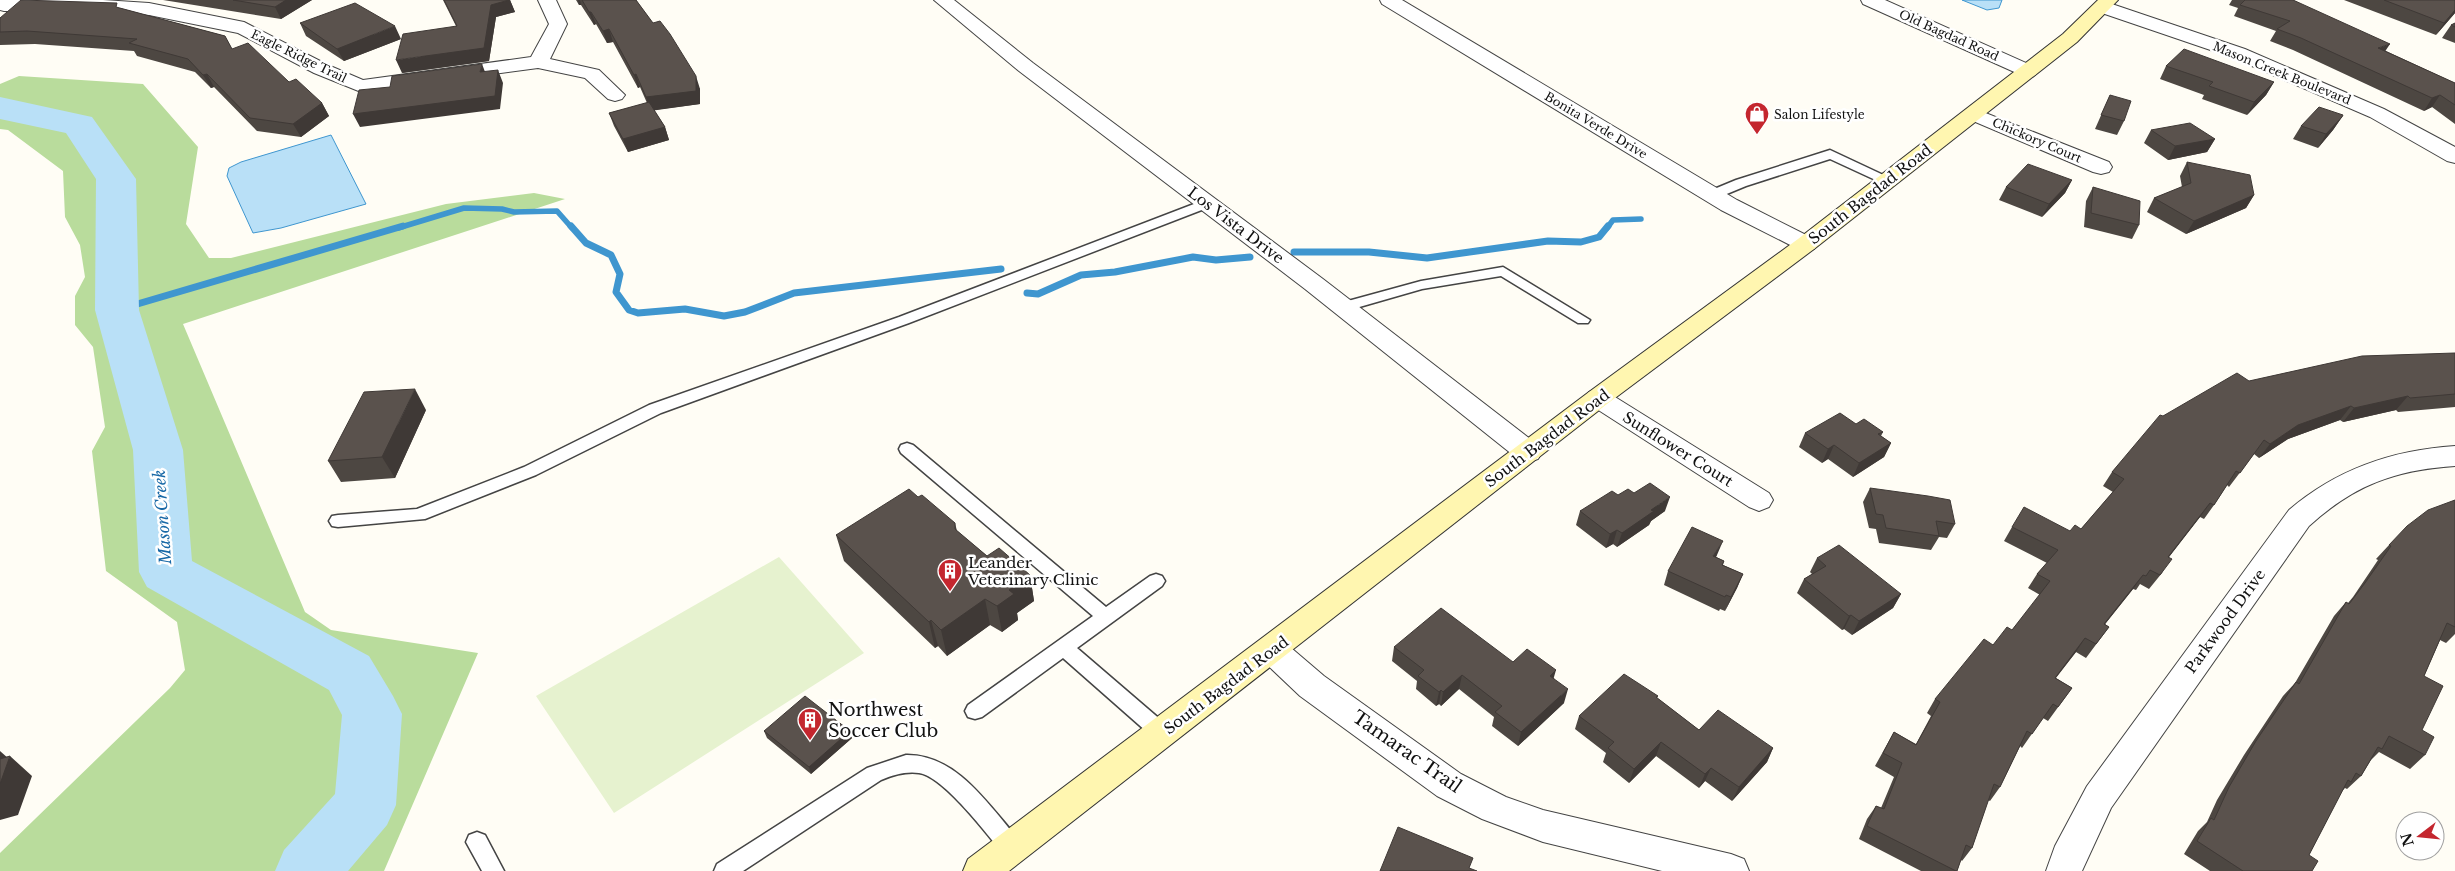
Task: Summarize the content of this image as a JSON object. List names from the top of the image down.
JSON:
{
  "streets": {
    "main road": ["South Bagdad Road"],
    "street": [
      "Old Bagdad Road",
      "Eagle Ridge Trail",
      "Mason Creek Boulevard",
      "Bonita Verde Drive",
      "Chickory Court",
      "Los Vista Drive",
      "Sunflower Court",
      "Parkwood Drive",
      "Tamarac Trail"
    ]
  },
  "crossings": [
    ["Old Bagdad Road", "South Bagdad Road"],
    ["Mason Creek Boulevard", "South Bagdad Road"],
    ["Bonita Verde Drive", "South Bagdad Road"],
    ["Chickory Court", "South Bagdad Road"],
    ["South Bagdad Road", "Los Vista Drive"],
    ["South Bagdad Road", "Sunflower Court"],
    ["South Bagdad Road", "Tamarac Trail"]
  ],
  "water": ["Mason Creek"],
  "places": {
    "shop": ["Salon Lifestyle"],
    "building": ["Leander Veterinary Clinic", "Northwest Soccer Club"]
  },
  "north": "left"
}
